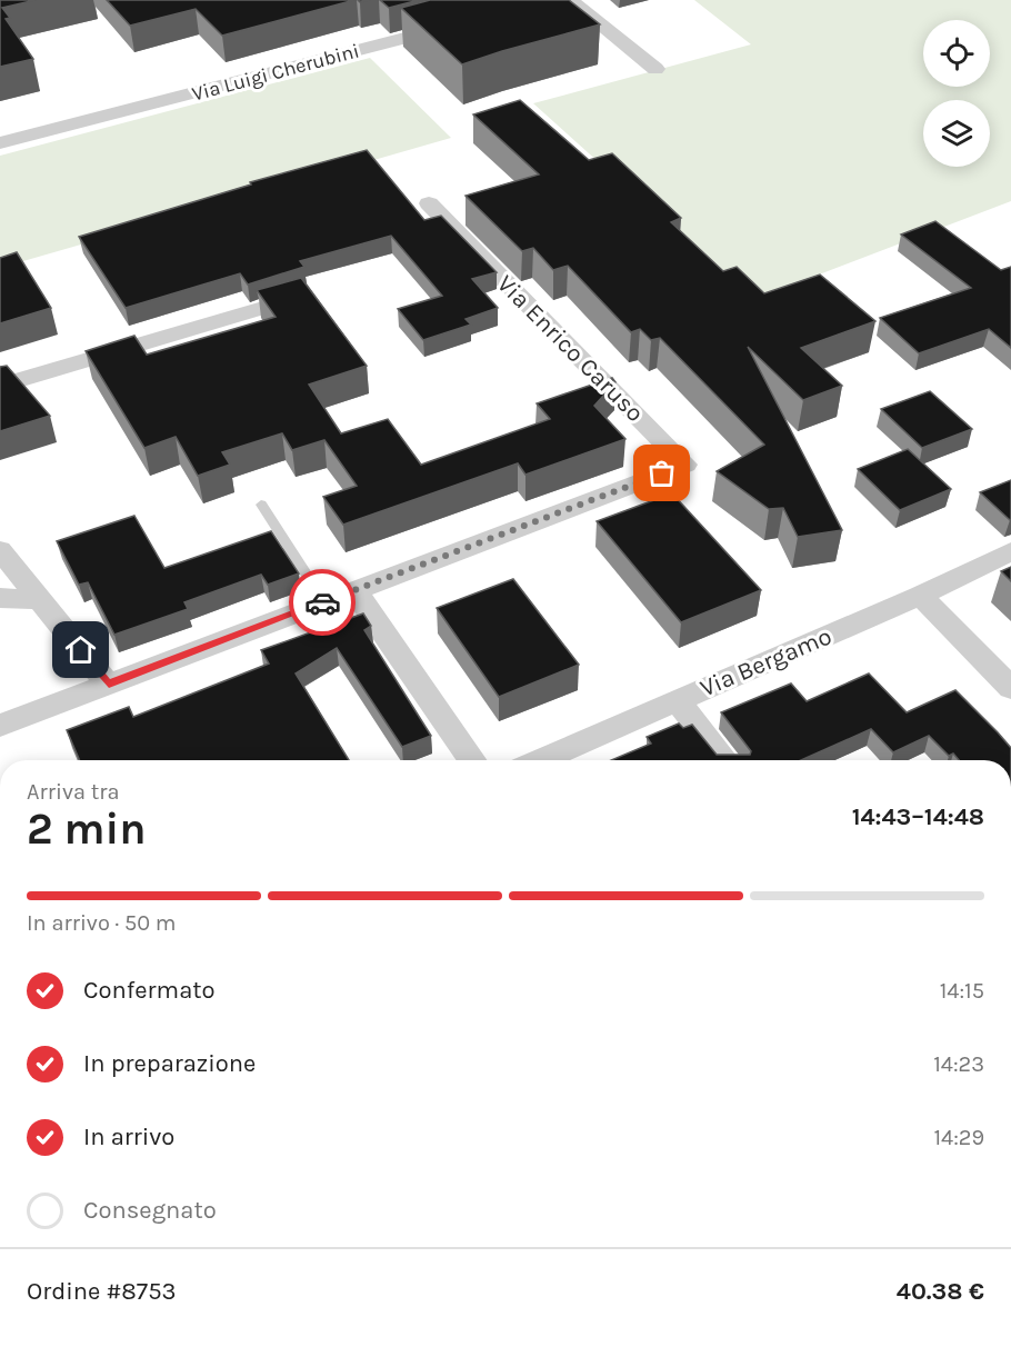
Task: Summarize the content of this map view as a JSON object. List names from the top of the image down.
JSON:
{
  "streets": {
    "street": ["Via Luigi Cherubini", "Via Enrico Caruso", "Via Bergamo"]
  },
  "page": {
    "heading": ["2 min", "Arriva tra", "14:43–14:48"],
    "panel": ["Ordine #8753", "40.38 €"],
    "bar": "In arrivo · 50 m",
    "list": [
      ["Confermato", "14:15"],
      ["In preparazione", "14:23"],
      ["In arrivo", "14:29"],
      "Consegnato"
    ]
  }
}
